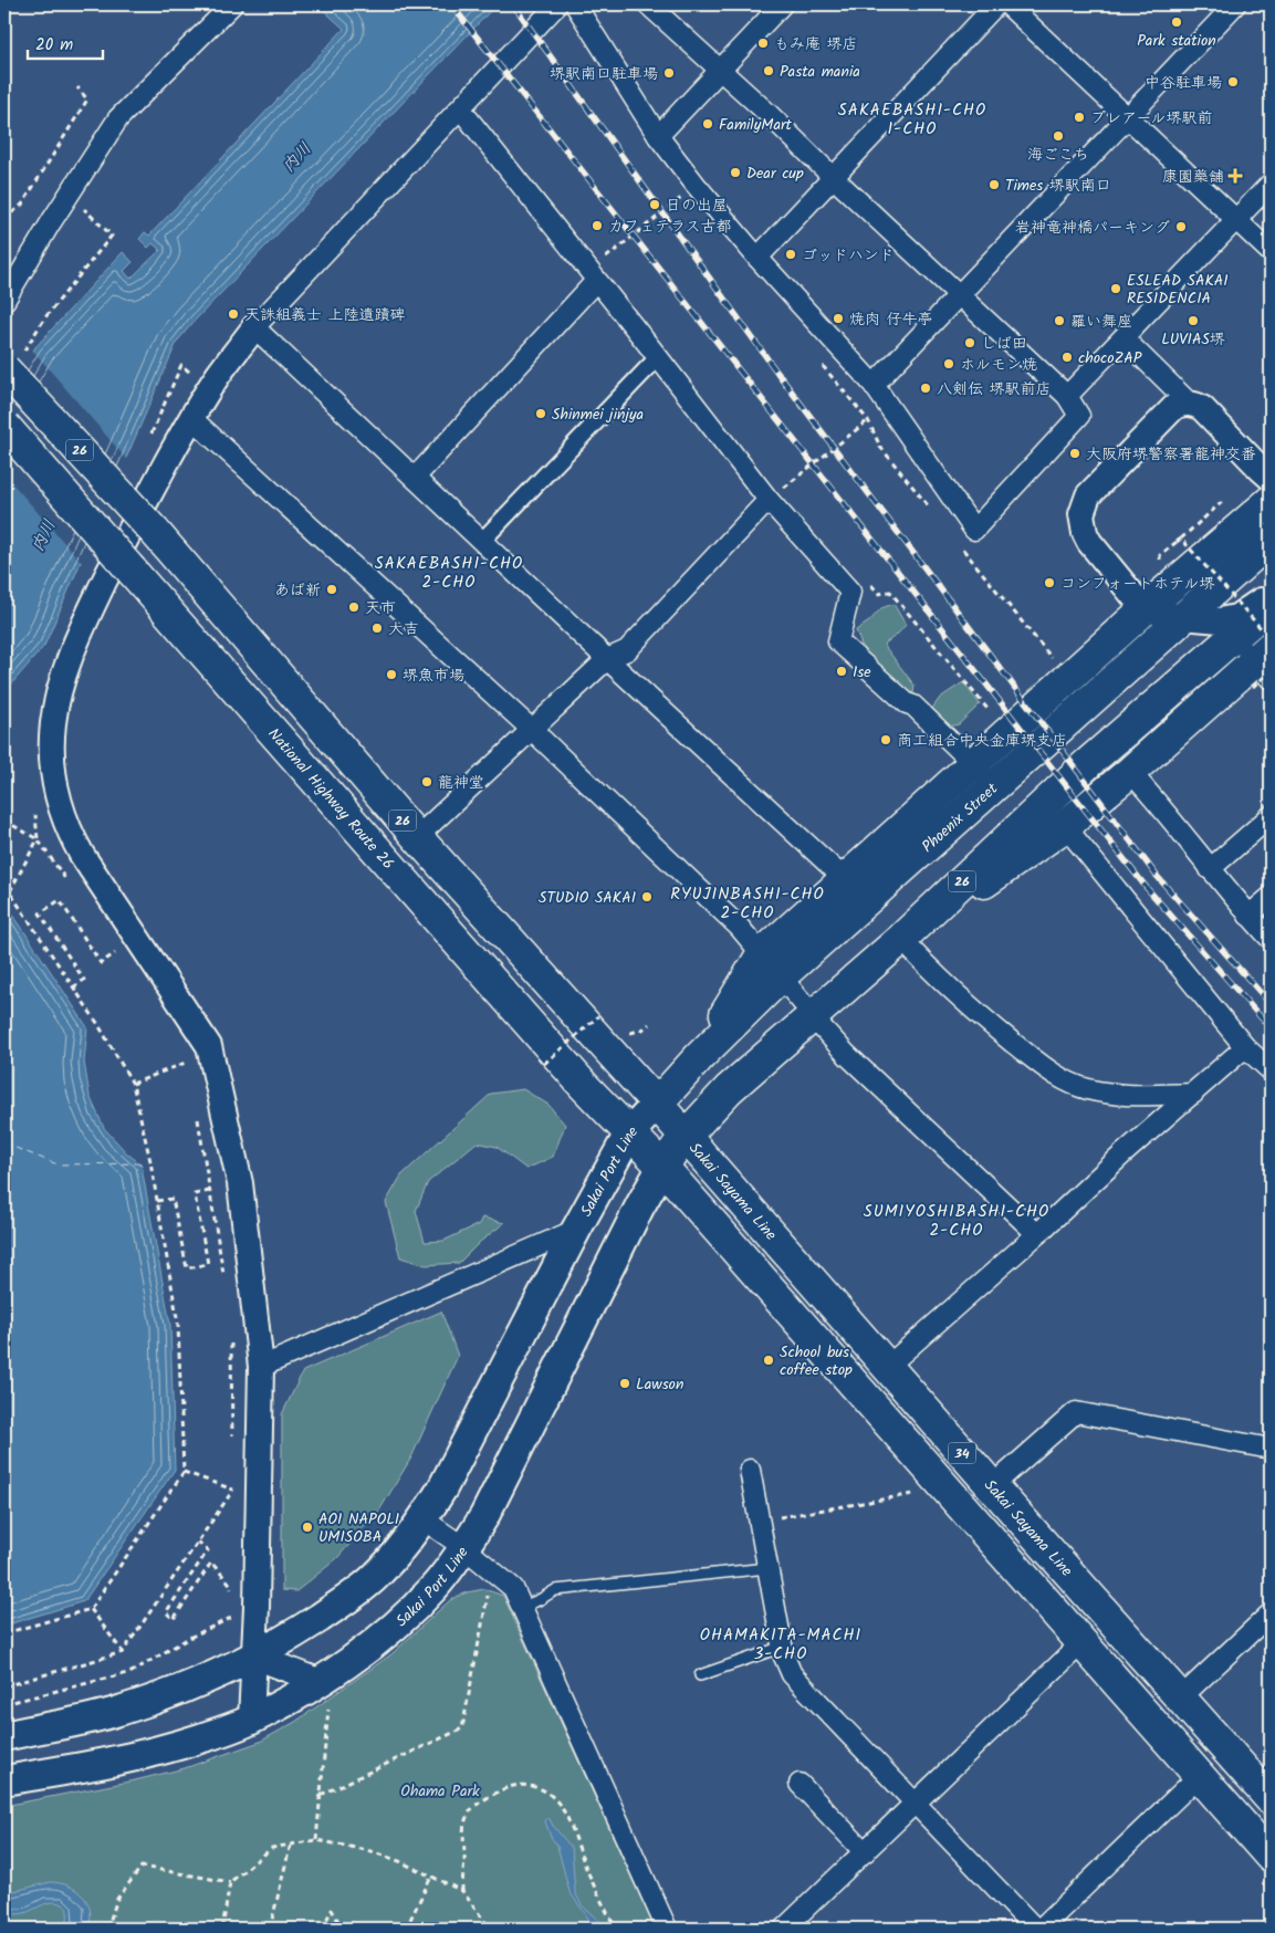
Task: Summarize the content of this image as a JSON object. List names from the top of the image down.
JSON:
{
  "streets": {
    "main road": [
      "26",
      "National Highway Route 26",
      "Phoenix Street",
      "Sakai Port Line",
      "Sakai Sayama Line",
      "34"
    ]
  },
  "crossings": [
    ["26", "National Highway Route 26"],
    ["26", "Phoenix Street"],
    ["26", "Sakai Port Line"],
    ["26", "Sakai Sayama Line"],
    ["26", "34"],
    ["National Highway Route 26", "Sakai Port Line"],
    ["National Highway Route 26", "34"],
    ["Phoenix Street", "Sakai Port Line"],
    ["Phoenix Street", "Sakai Sayama Line"],
    ["Sakai Port Line", "Sakai Sayama Line"],
    ["Sakai Port Line", "34"]
  ],
  "districts": [
    "SAKAEBASHI-CHO 1-CHO",
    "SAKAEBASHI-CHO 2-CHO",
    "RYUJINBASHI-CHO 2-CHO",
    "SUMIYOSHIBASHI-CHO 2-CHO",
    "OHAMAKITA-MACHI 3-CHO"
  ],
  "water": ["内川"],
  "parks": ["Ohama Park"],
  "places": {
    "other": [
      "Park station",
      "もみ庵 堺店",
      "Pasta mania",
      "堺駅南口駐車場",
      "中谷駐車場",
      "プレアール堺駅前",
      "FamilyMart",
      "海ごこち",
      "Dear cup",
      "Times 堺駅南口",
      "日の出屋",
      "カフェテラス古都",
      "岩神竜神橋パーキング",
      "ゴッドハンド",
      "ESLEAD SAKAI RESIDENCIA",
      "天誅組義士 上陸遺蹟碑",
      "焼肉 仔牛亭",
      "羅い舞座",
      "LUVIAS堺",
      "しば田",
      "chocoZAP",
      "ホルモン焼",
      "八剣伝 堺駅前店",
      "Shinmei jinjya",
      "大阪府堺警察署龍神交番",
      "コンフォートホテル堺",
      "あば新",
      "天市",
      "大吉",
      "Ise",
      "堺魚市場",
      "商工組合中央金庫堺支店",
      "龍神堂",
      "STUDIO SAKAI",
      "School bus coffee stop",
      "Lawson",
      "AOI NAPOLI UMISOBA"
    ],
    "health": ["康園藥舗"]
  },
  "scale_bar": "20 m"
}
